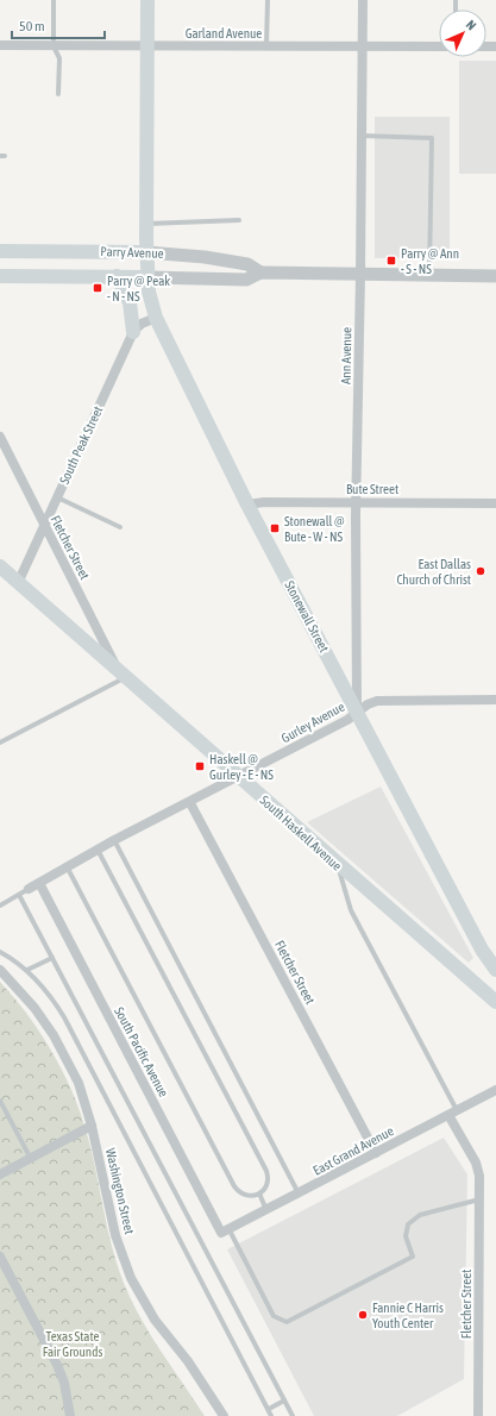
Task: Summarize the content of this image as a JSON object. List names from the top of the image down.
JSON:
{
  "streets": {
    "main road": ["Parry Avenue", "Stonewall Street", "South Haskell Avenue"],
    "street": [
      "Garland Avenue",
      "Ann Avenue",
      "South Peak Street",
      "Bute Street",
      "Fletcher Street",
      "Gurley Avenue",
      "South Pacific Avenue",
      "East Grand Avenue",
      "Washington Street"
    ]
  },
  "crossings": [
    ["Garland Avenue", "Ann Avenue"],
    ["Parry Avenue", "Ann Avenue"],
    ["Parry Avenue", "Stonewall Street"],
    ["Ann Avenue", "Bute Street"],
    ["Ann Avenue", "Stonewall Street"],
    ["Ann Avenue", "Gurley Avenue"],
    ["South Peak Street", "Fletcher Street"],
    ["South Peak Street", "South Haskell Avenue"],
    ["Bute Street", "Stonewall Street"],
    ["Fletcher Street", "Gurley Avenue"],
    ["Fletcher Street", "South Haskell Avenue"],
    ["Fletcher Street", "East Grand Avenue"],
    ["Stonewall Street", "Gurley Avenue"],
    ["Gurley Avenue", "South Haskell Avenue"],
    ["Gurley Avenue", "South Pacific Avenue"],
    ["South Pacific Avenue", "East Grand Avenue"]
  ],
  "parks": ["Texas State Fair Grounds"],
  "places": {
    "transit": [
      "Parry @ Ann - S - NS",
      "Parry @ Peak - N - NS",
      "Stonewall @ Bute - W - NS",
      "Haskell @ Gurley - E - NS"
    ],
    "other": ["East Dallas Church of Christ", "Fannie C Harris Youth Center"]
  },
  "scale_bar": "50 m",
  "north": "top right"
}
